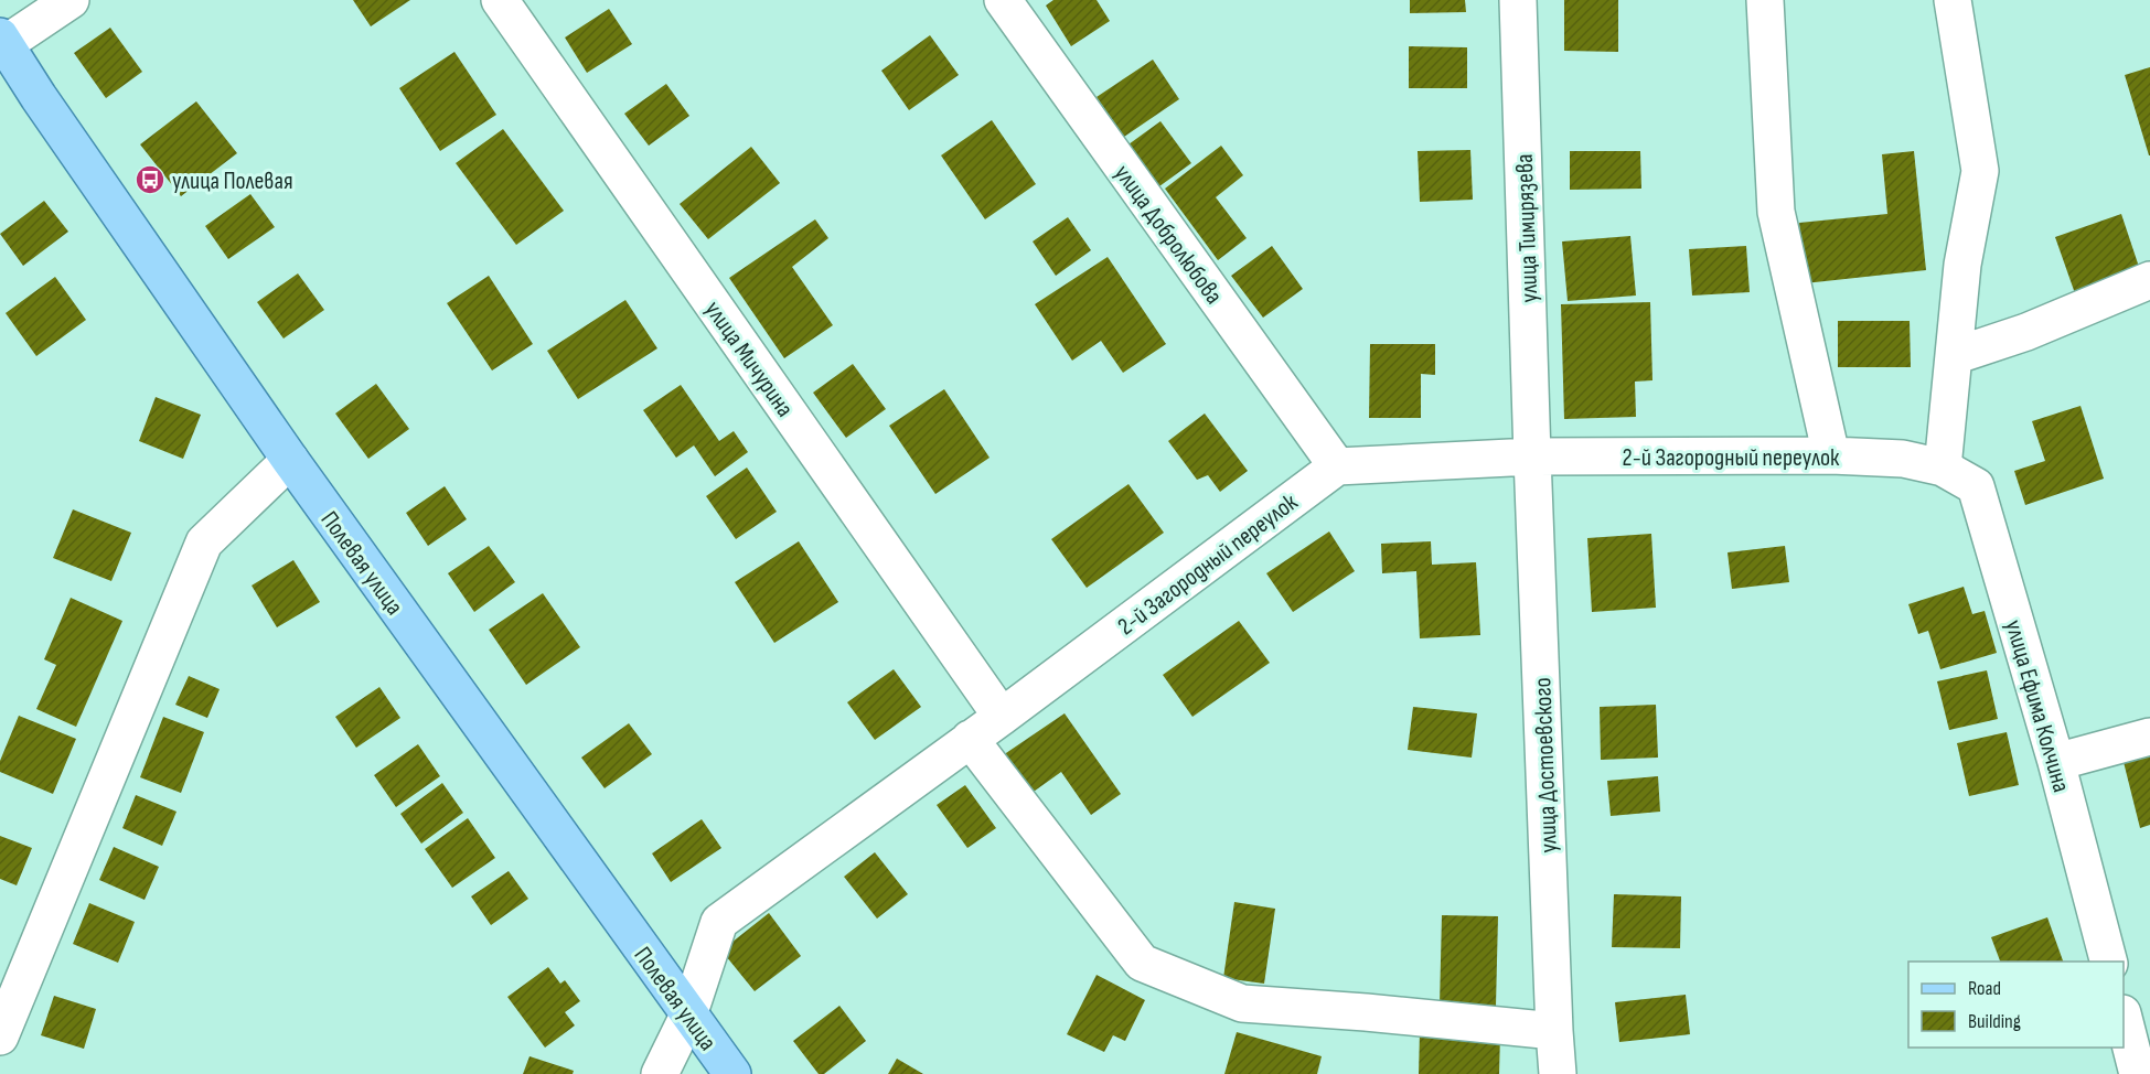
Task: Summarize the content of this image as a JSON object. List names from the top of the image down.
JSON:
{
  "streets": {
    "main road": ["Полевая улица"],
    "street": [
      "улица Тимирязева",
      "улица Добролюбова",
      "улица Мичурина",
      "2-й Загородный переулок",
      "улица Ефима Колчина",
      "улица Достоевского"
    ]
  },
  "crossings": [
    ["улица Тимирязева", "2-й Загородный переулок"],
    ["улица Тимирязева", "улица Достоевского"],
    ["улица Добролюбова", "2-й Загородный переулок"],
    ["улица Мичурина", "2-й Загородный переулок"],
    ["2-й Загородный переулок", "Полевая улица"],
    ["2-й Загородный переулок", "улица Ефима Колчина"],
    ["2-й Загородный переулок", "улица Достоевского"]
  ],
  "places": {
    "bus stop": ["улица Полевая"]
  },
  "legend": ["Road", "Building"]
}
